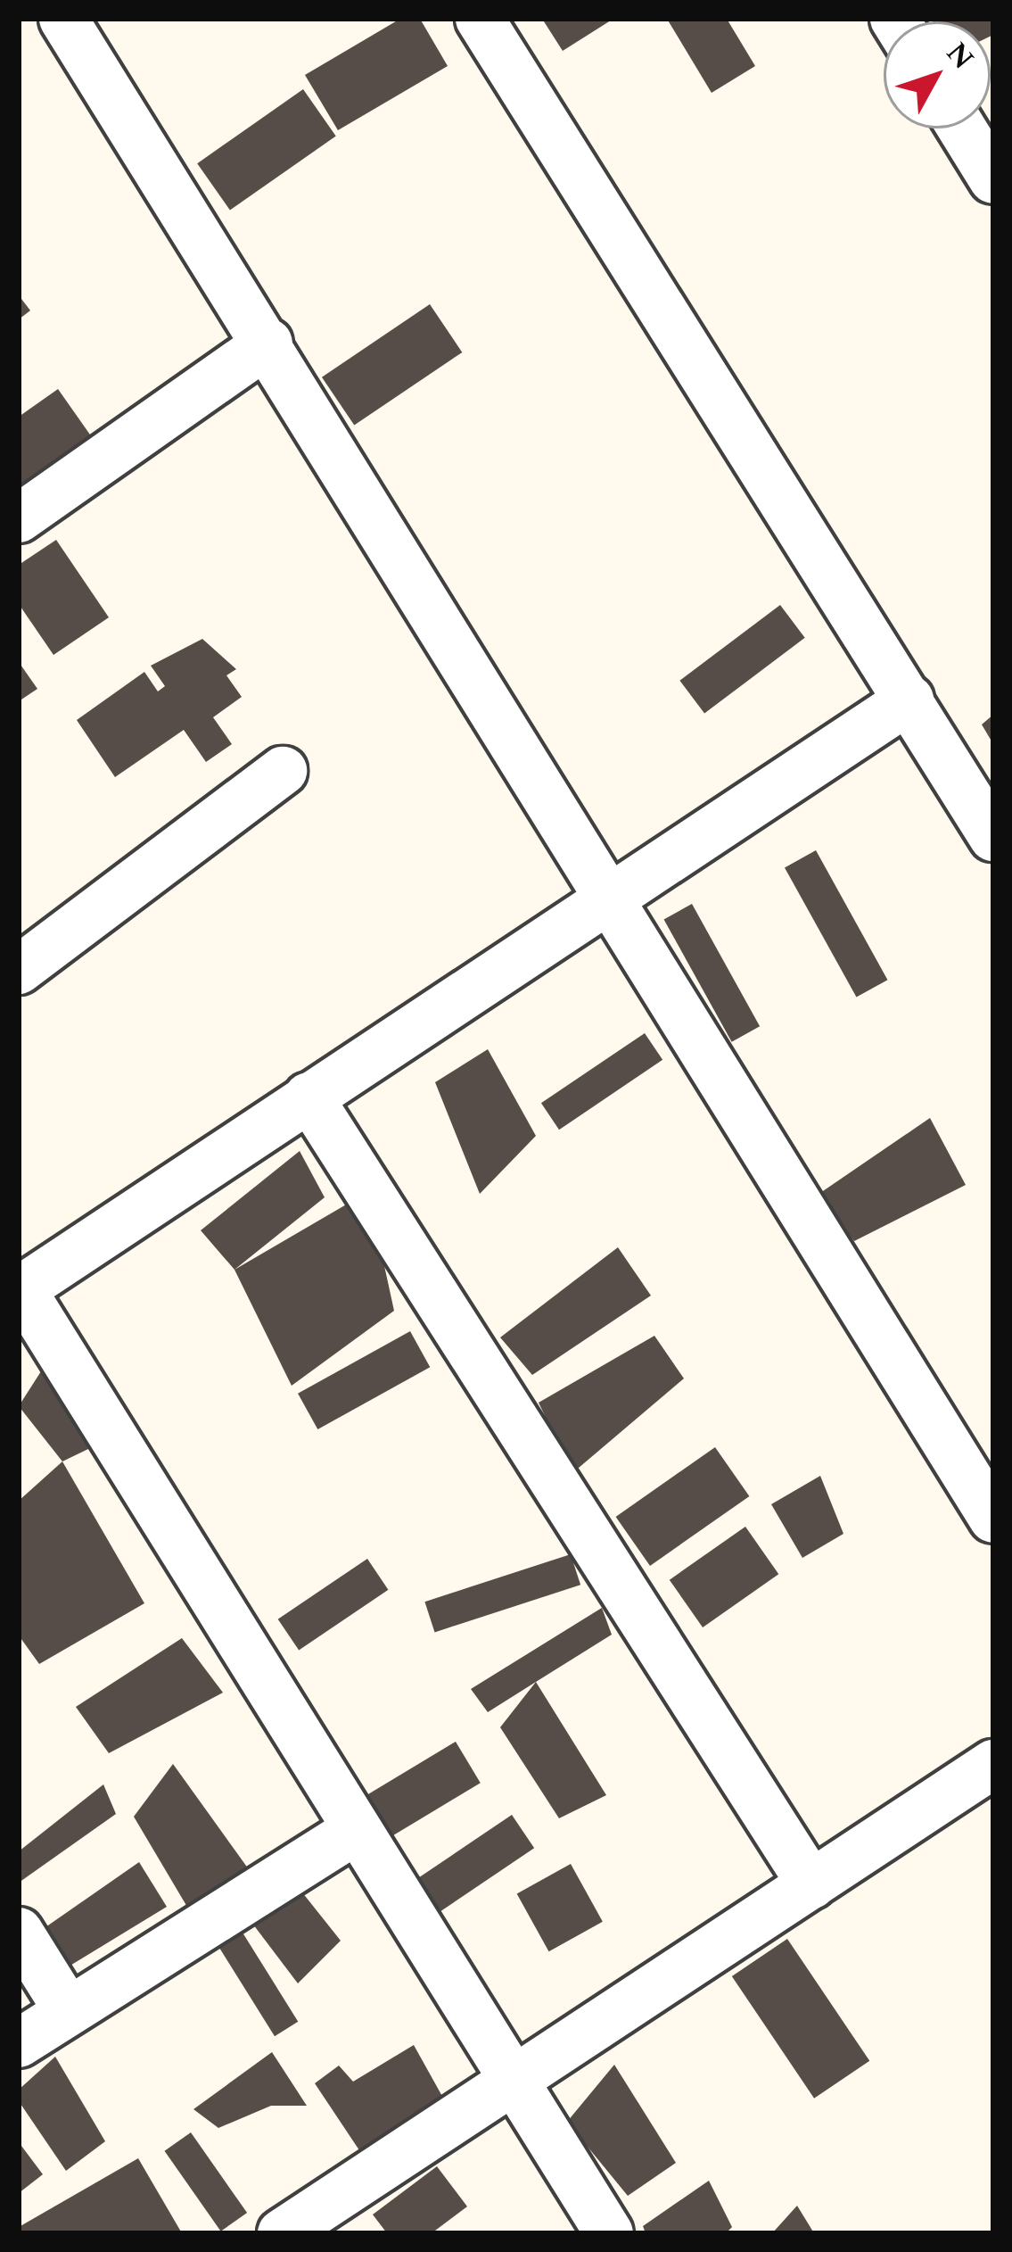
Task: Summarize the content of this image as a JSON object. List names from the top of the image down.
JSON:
{
  "north": "top right"
}
